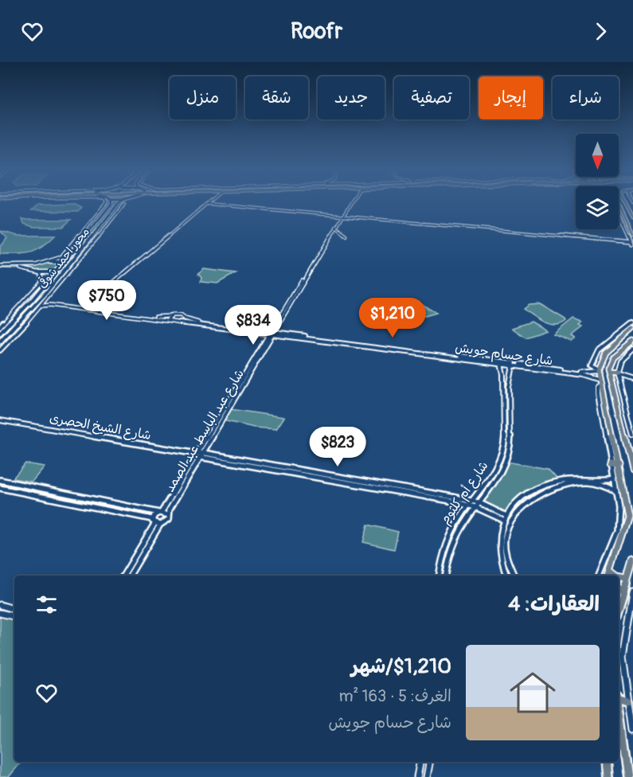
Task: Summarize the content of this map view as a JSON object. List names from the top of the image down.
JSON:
{
  "streets": {
    "main road": ["محور احمد شوقى"],
    "street": [
      "شارع حسام جويش",
      "شارع الشيخ الحصرى",
      "شارع عبد الباسط عبد الصمد",
      "شارع أم كلثوم"
    ]
  },
  "crossings": [
    ["شارع حسام جويش", "شارع عبد الباسط عبد الصمد"],
    ["شارع حسام جويش", "شارع أم كلثوم"],
    ["شارع الشيخ الحصرى", "شارع عبد الباسط عبد الصمد"]
  ],
  "north": "bottom",
  "page": {
    "header": "Roofr",
    "chip": [
      "شراء",
      "إيجار",
      "تصفية",
      "جديد",
      "شقة",
      "منزل"
    ],
    "price": [
      "$750",
      "$1,210",
      "$834",
      "$823"
    ],
    "heading": "العقارات: 4",
    "list": [
      {
        "name": "$1,210/شهر",
        "note": "الغرف: 5 · 163 m² · شارع حسام جويش"
      }
    ]
  }
}
